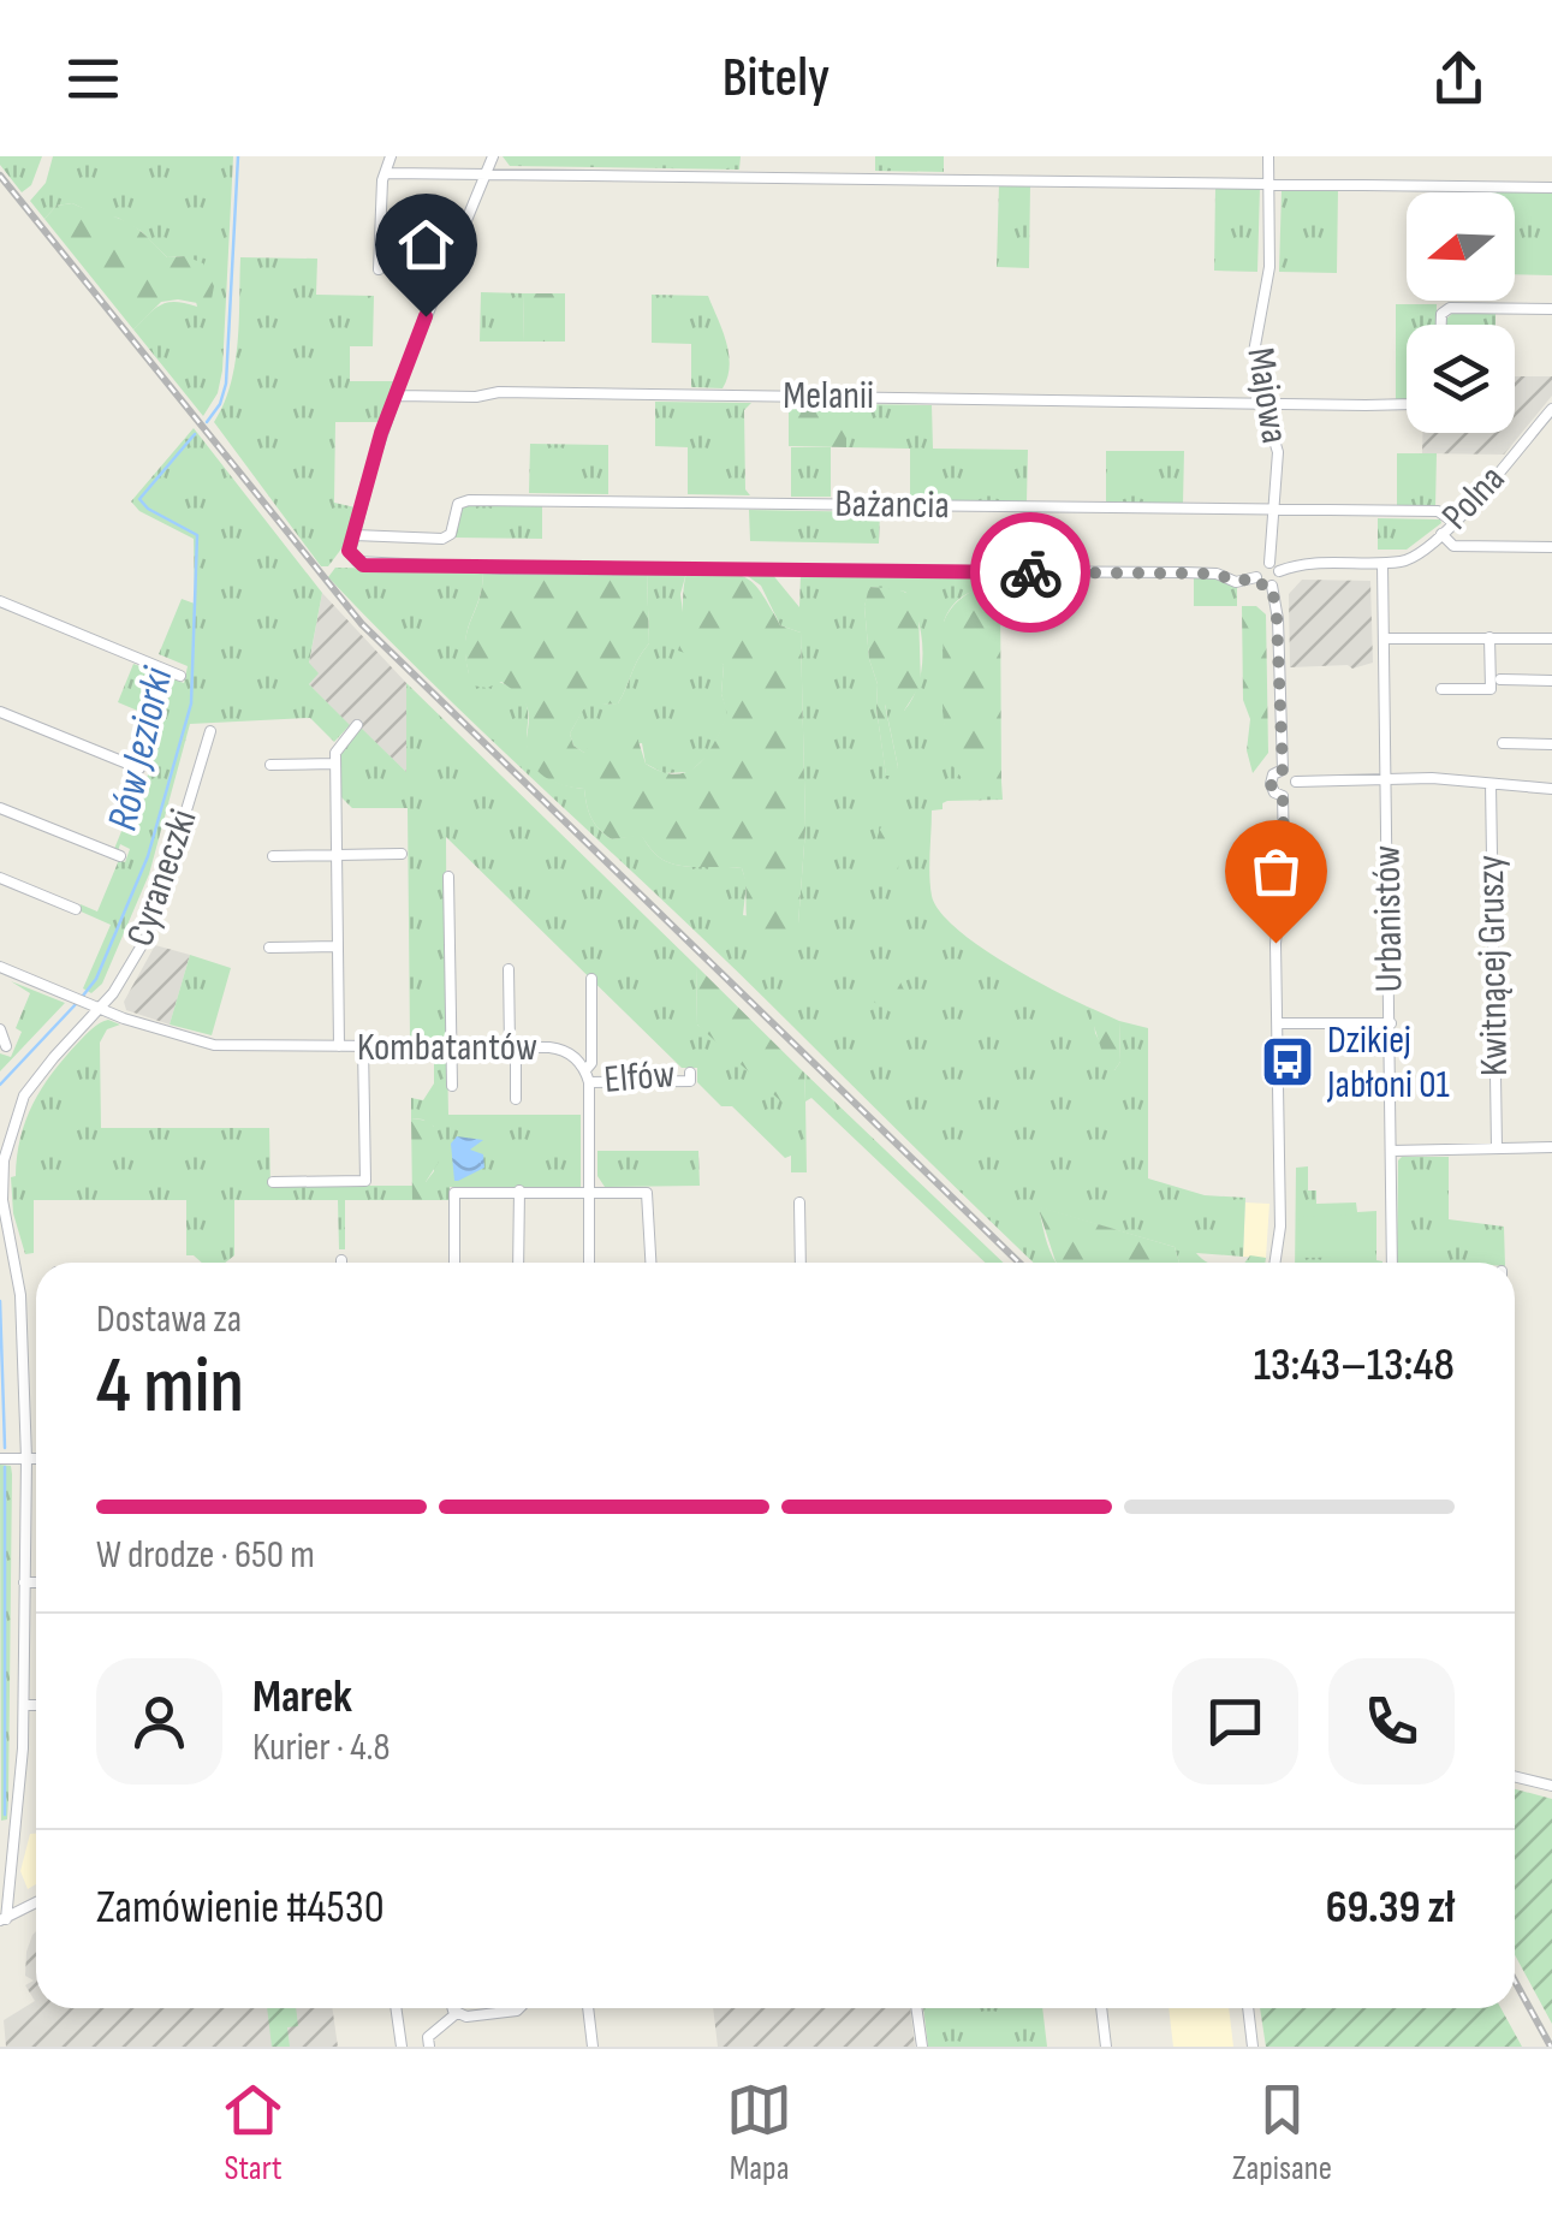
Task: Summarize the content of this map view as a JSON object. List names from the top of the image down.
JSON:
{
  "streets": {
    "street": [
      "Melanii",
      "Majowa",
      "Polna",
      "Bażancia",
      "Cyraneczki",
      "Urbanistów",
      "Kwitnącej Gruszy",
      "Kombatantów",
      "Elfów"
    ]
  },
  "crossings": [
    ["Melanii", "Majowa"],
    ["Majowa", "Bażancia"],
    ["Polna", "Bażancia"],
    ["Polna", "Urbanistów"],
    ["Cyraneczki", "Kombatantów"],
    ["Kombatantów", "Elfów"]
  ],
  "water": ["Rów Jeziorki"],
  "places": {
    "bus stop": ["Dzikiej Jabłoni 01"]
  },
  "north": "left",
  "page": {
    "header": "Bitely",
    "heading": ["4 min", "Dostawa za", "13:43–13:48"],
    "panel": [
      "Marek",
      "Kurier · 4.8",
      "Zamówienie #4530",
      "69.39 zł"
    ],
    "bar": "W drodze · 650 m",
    "tabs": ["Start", "Mapa", "Zapisane"]
  }
}
